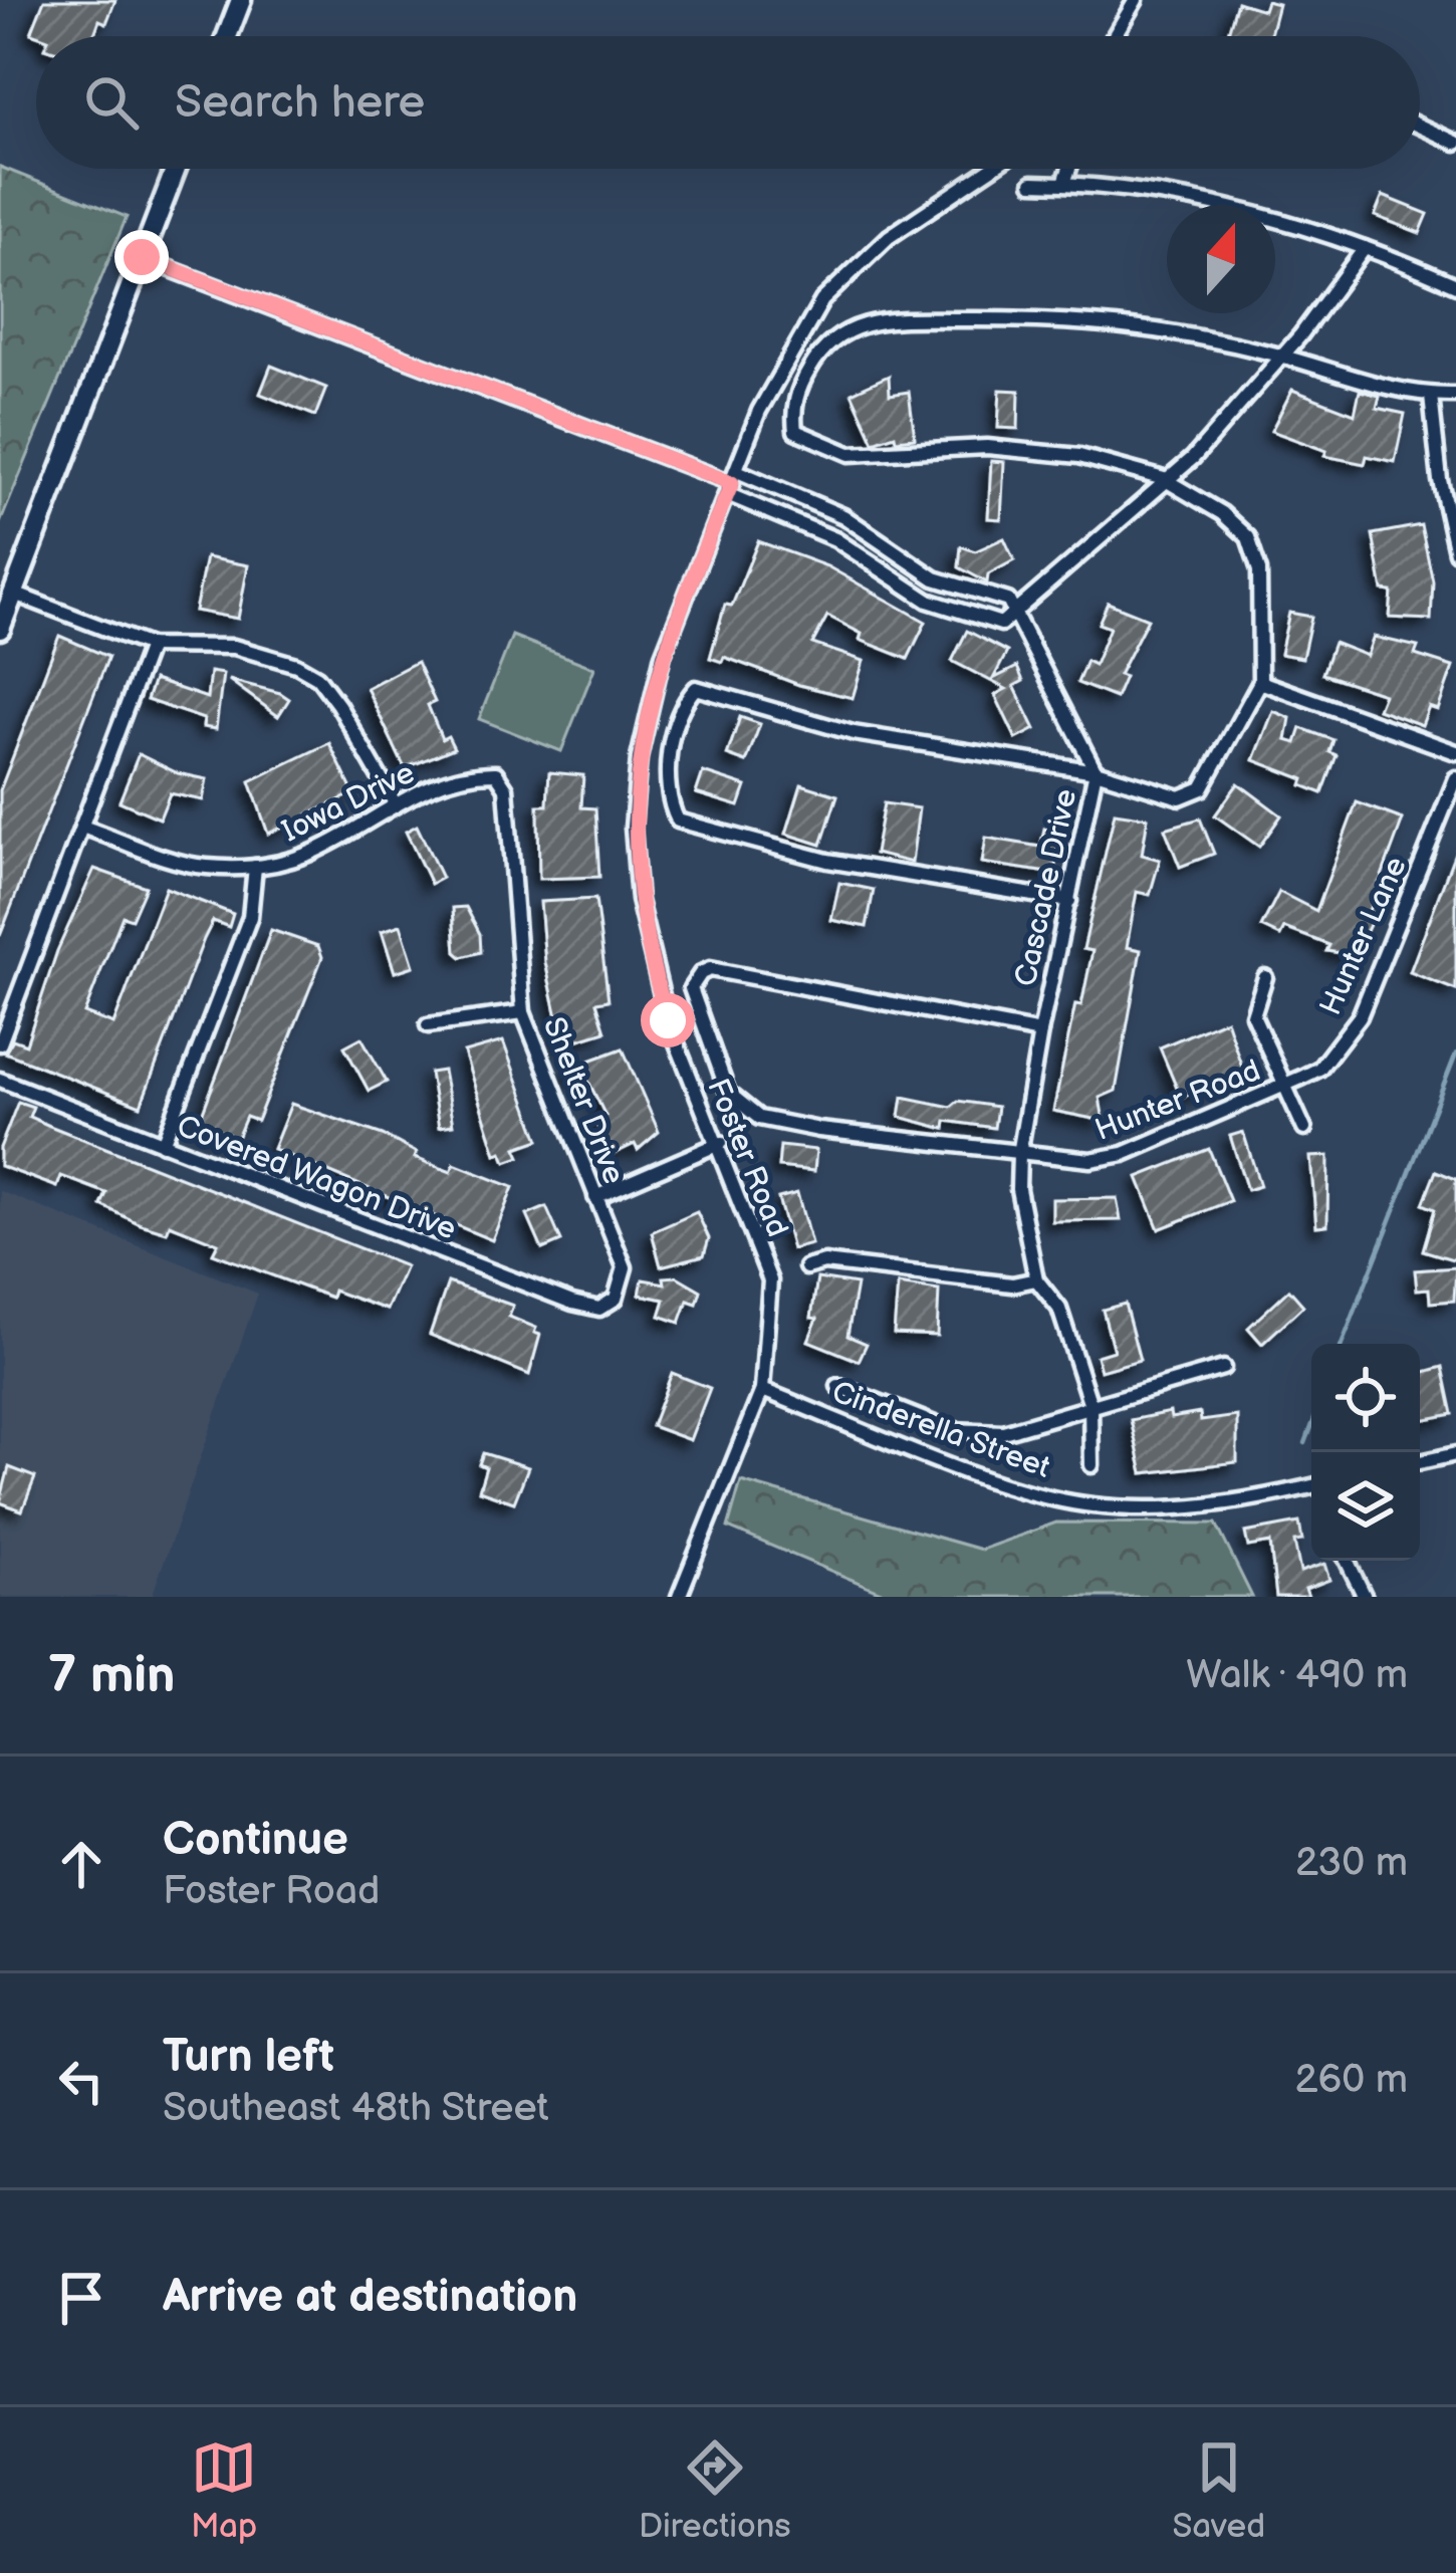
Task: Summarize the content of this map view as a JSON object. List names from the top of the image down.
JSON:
{
  "streets": {
    "street": [
      "Iowa Drive",
      "Cascade Drive",
      "Hunter Lane",
      "Shelter Drive",
      "Hunter Road",
      "Foster Road",
      "Covered Wagon Drive",
      "Cinderella Street"
    ]
  },
  "crossings": [
    ["Iowa Drive", "Shelter Drive"],
    ["Cascade Drive", "Hunter Road"],
    ["Hunter Lane", "Hunter Road"],
    ["Shelter Drive", "Covered Wagon Drive"],
    ["Foster Road", "Cinderella Street"]
  ],
  "north": "top",
  "page": {
    "search": "Search here",
    "heading": ["7 min", "Walk · 490 m"],
    "list": [
      ["Continue", "Foster Road", "230 m"],
      ["Turn left", "Southeast 48th Street", "260 m"],
      "Arrive at destination"
    ],
    "nav": ["Map", "Directions", "Saved"]
  }
}
